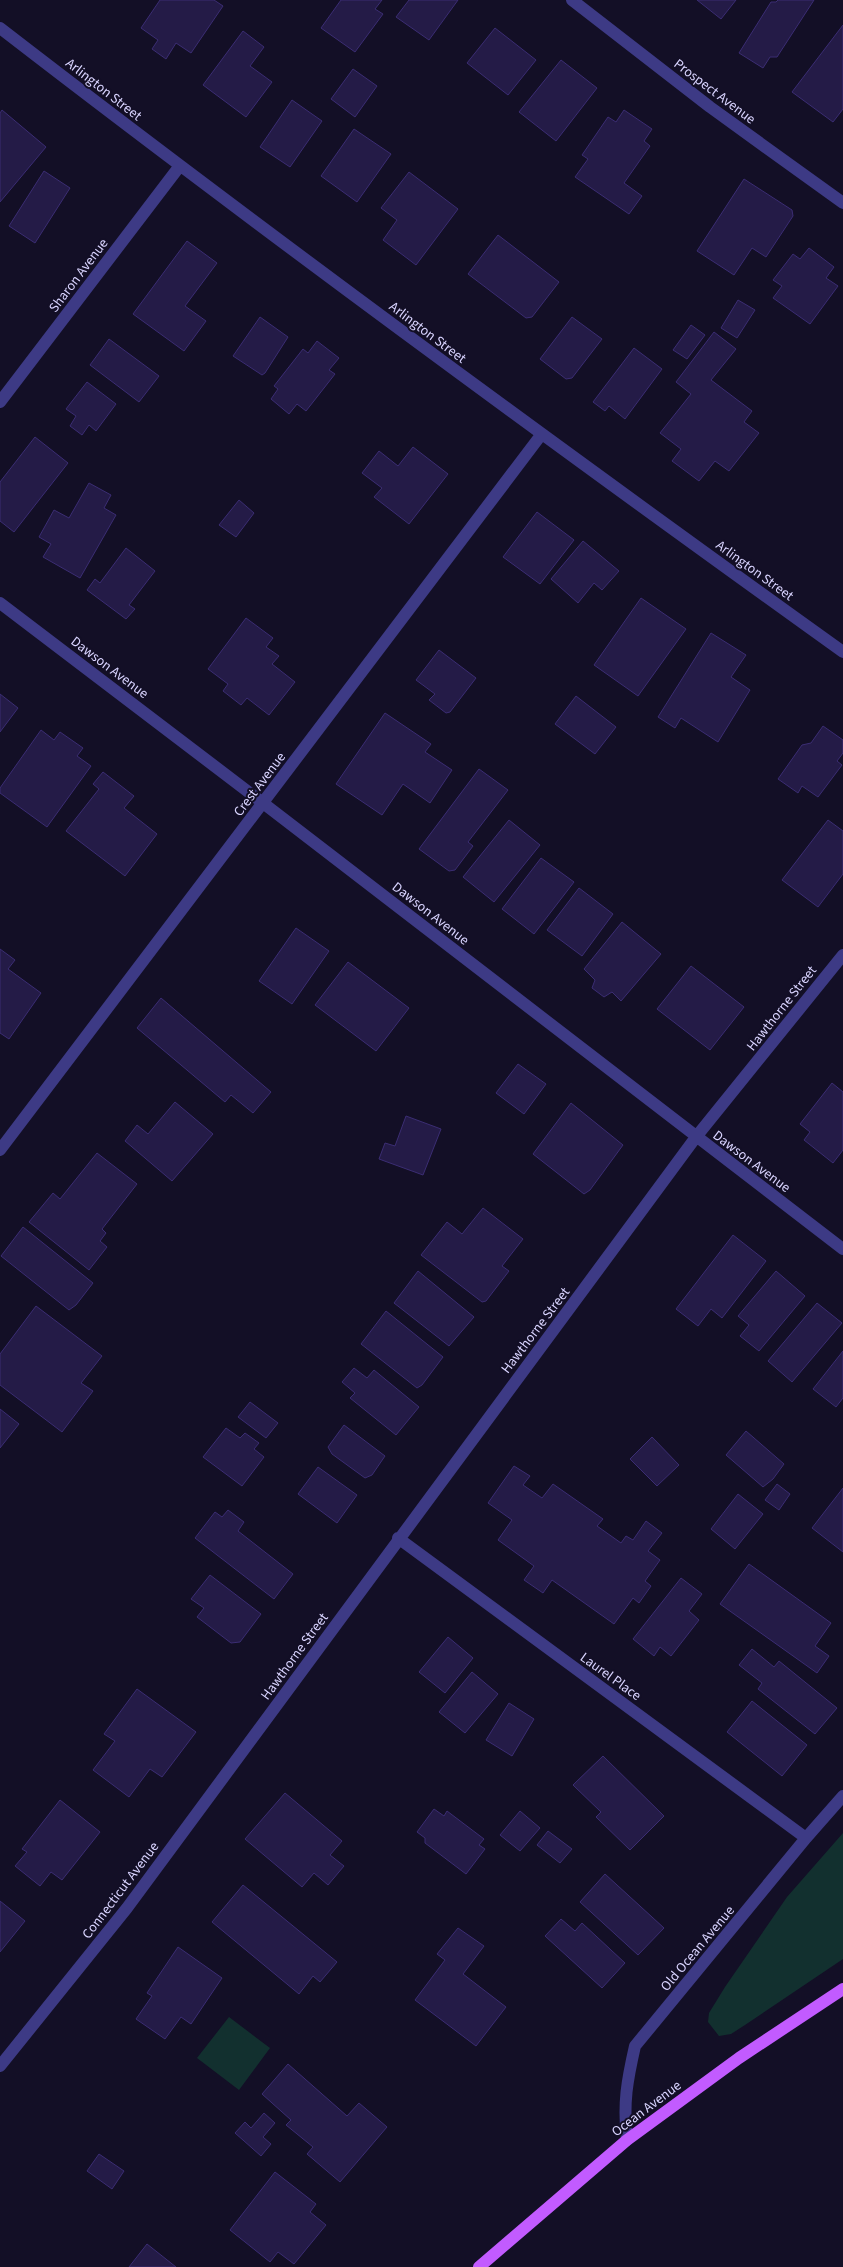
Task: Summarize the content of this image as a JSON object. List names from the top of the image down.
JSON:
{
  "streets": {
    "main road": ["Ocean Avenue"],
    "street": [
      "Arlington Street",
      "Prospect Avenue",
      "Sharon Avenue",
      "Dawson Avenue",
      "Crest Avenue",
      "Hawthorne Street",
      "Laurel Place",
      "Connecticut Avenue",
      "Old Ocean Avenue"
    ]
  },
  "crossings": [
    ["Arlington Street", "Sharon Avenue"],
    ["Arlington Street", "Crest Avenue"],
    ["Dawson Avenue", "Crest Avenue"],
    ["Dawson Avenue", "Hawthorne Street"],
    ["Hawthorne Street", "Laurel Place"],
    ["Hawthorne Street", "Connecticut Avenue"],
    ["Laurel Place", "Old Ocean Avenue"],
    ["Old Ocean Avenue", "Ocean Avenue"]
  ]
}
